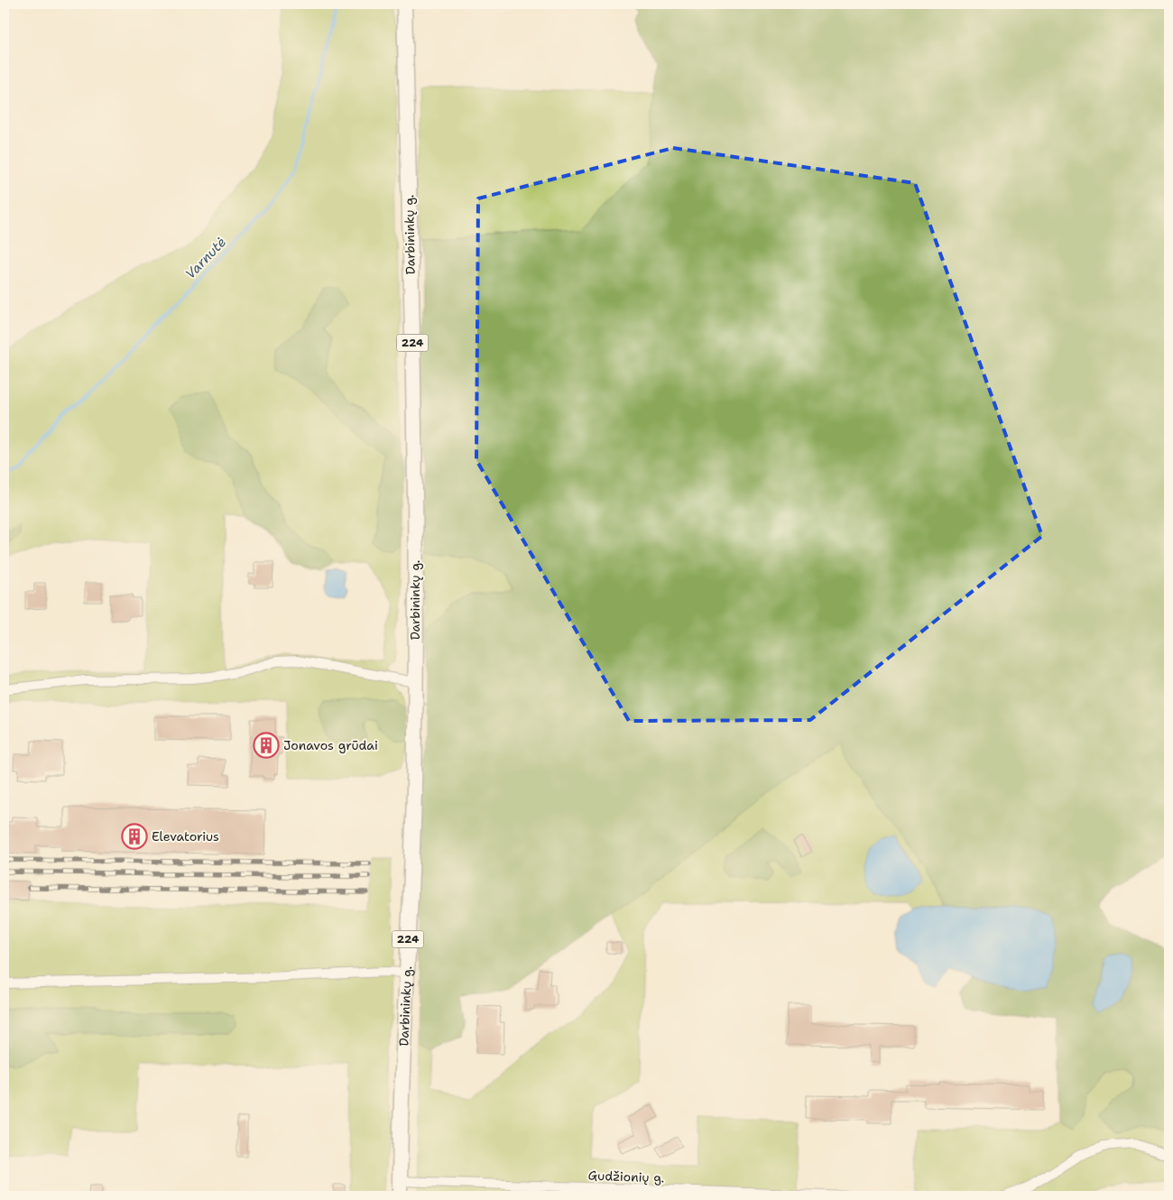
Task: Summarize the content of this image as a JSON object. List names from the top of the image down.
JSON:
{
  "streets": {
    "main road": ["Darbininkų g.", "224"],
    "street": ["Gudžionių g."]
  },
  "crossings": [
    ["Darbininkų g.", "Gudžionių g."]
  ],
  "water": ["Varnutė"],
  "places": {
    "building": ["Jonavos grūdai", "Elevatorius"]
  }
}
